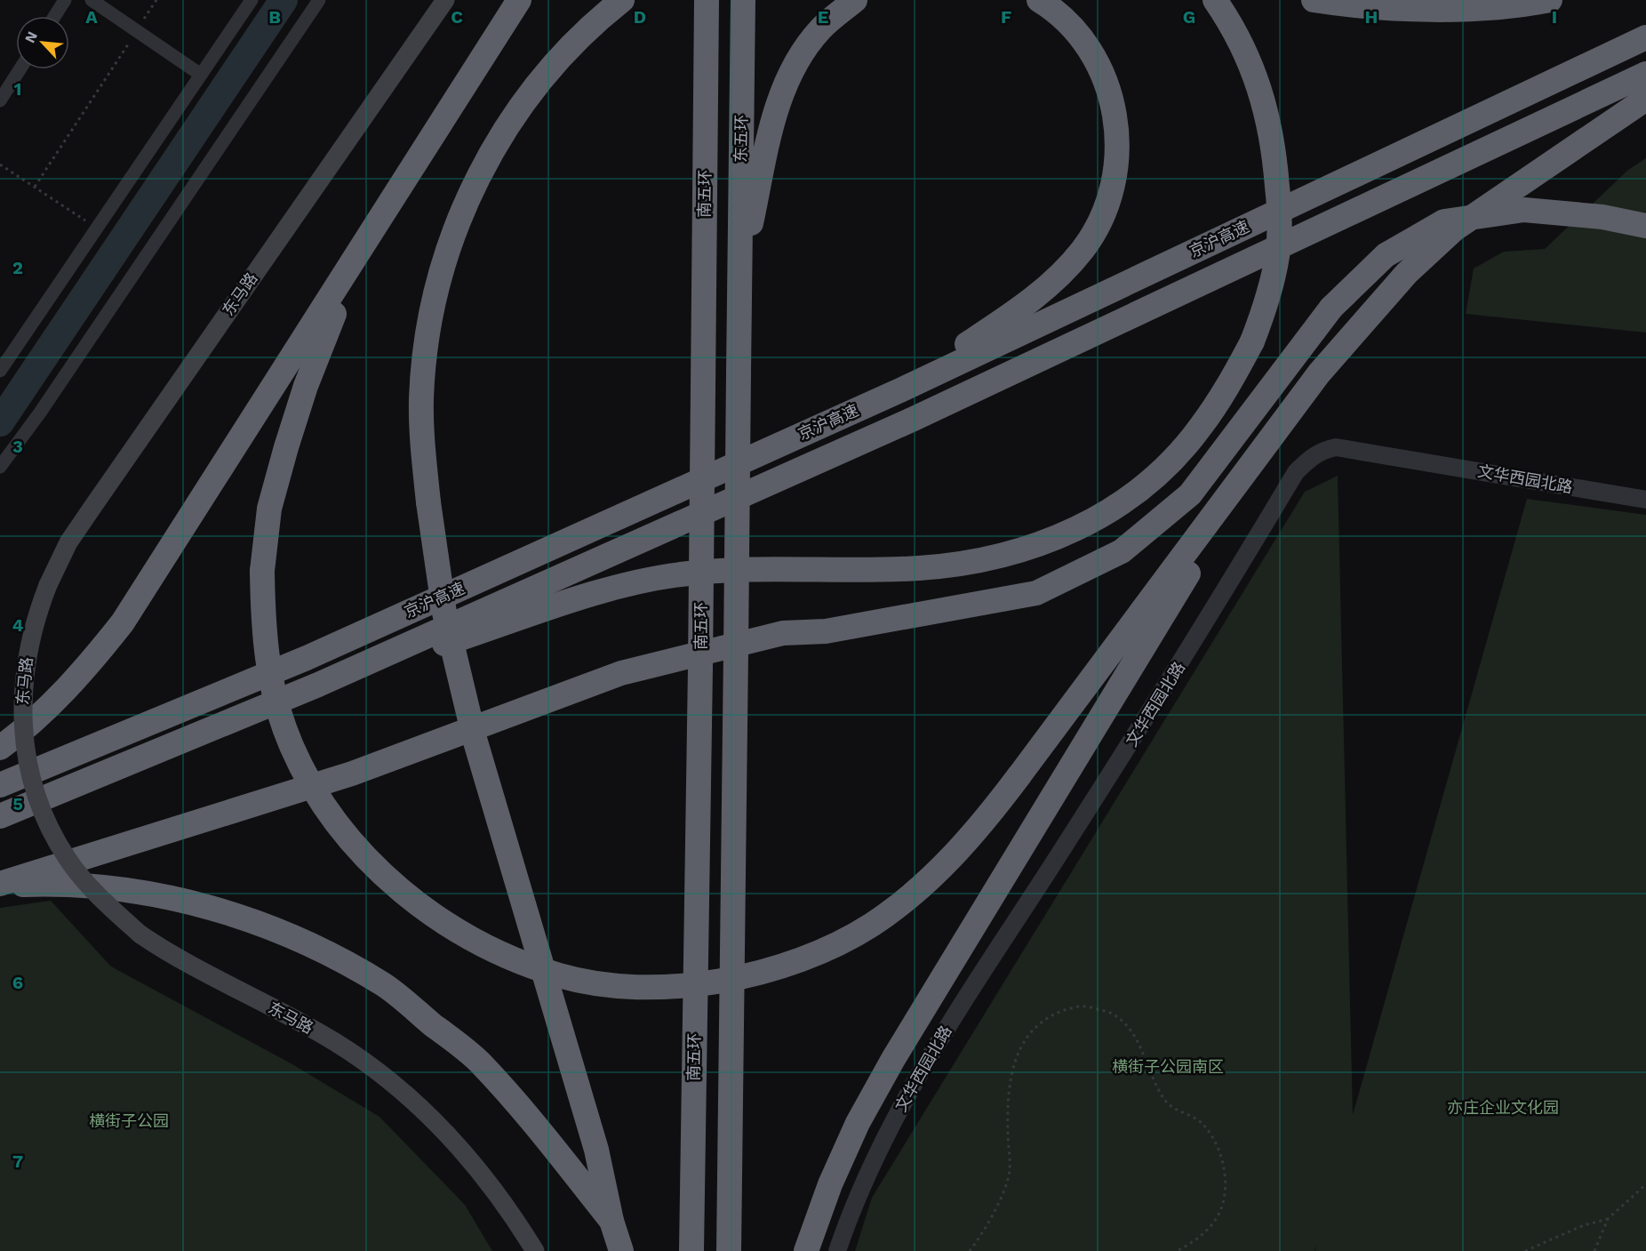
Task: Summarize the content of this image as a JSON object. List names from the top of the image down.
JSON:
{
  "streets": {
    "highway": ["东五环", "南五环", "京沪高速"],
    "main road": ["东马路"],
    "street": ["文华西园北路"]
  },
  "parks": ["横街子公园南区", "亦庄企业文化园", "横街子公园"],
  "north": "top left",
  "grid": {
    "columns": [
      "A",
      "B",
      "C",
      "D",
      "E",
      "F",
      "G",
      "H",
      "I"
    ],
    "rows": [
      "1",
      "2",
      "3",
      "4",
      "5",
      "6",
      "7"
    ]
  }
}
